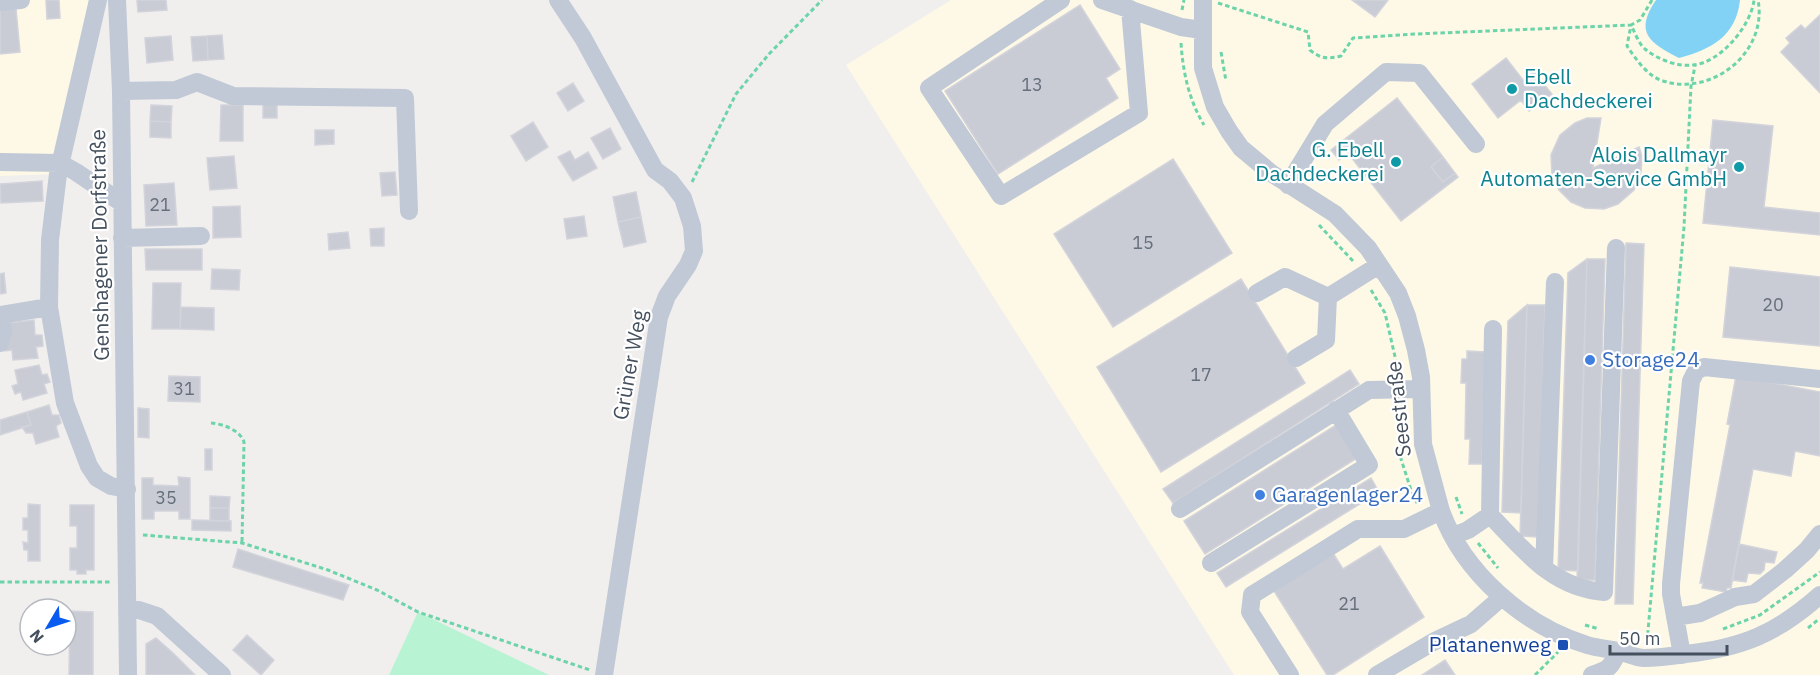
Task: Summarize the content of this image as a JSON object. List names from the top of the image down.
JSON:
{
  "streets": {
    "street": ["Genshagener Dorfstraße", "Grüner Weg", "Seestraße"]
  },
  "places": {
    "other": [
      "Ebell Dachdeckerei",
      "G. Ebell Dachdeckerei",
      "Alois Dallmayr Automaten-Service GmbH",
      "Storage24",
      "Garagenlager24"
    ],
    "transit": ["Platanenweg"]
  },
  "house_numbers": [
    "13",
    "21",
    "15",
    "20",
    "17",
    "31",
    "35",
    "21"
  ],
  "scale_bar": "50 m",
  "north": "bottom left"
}
